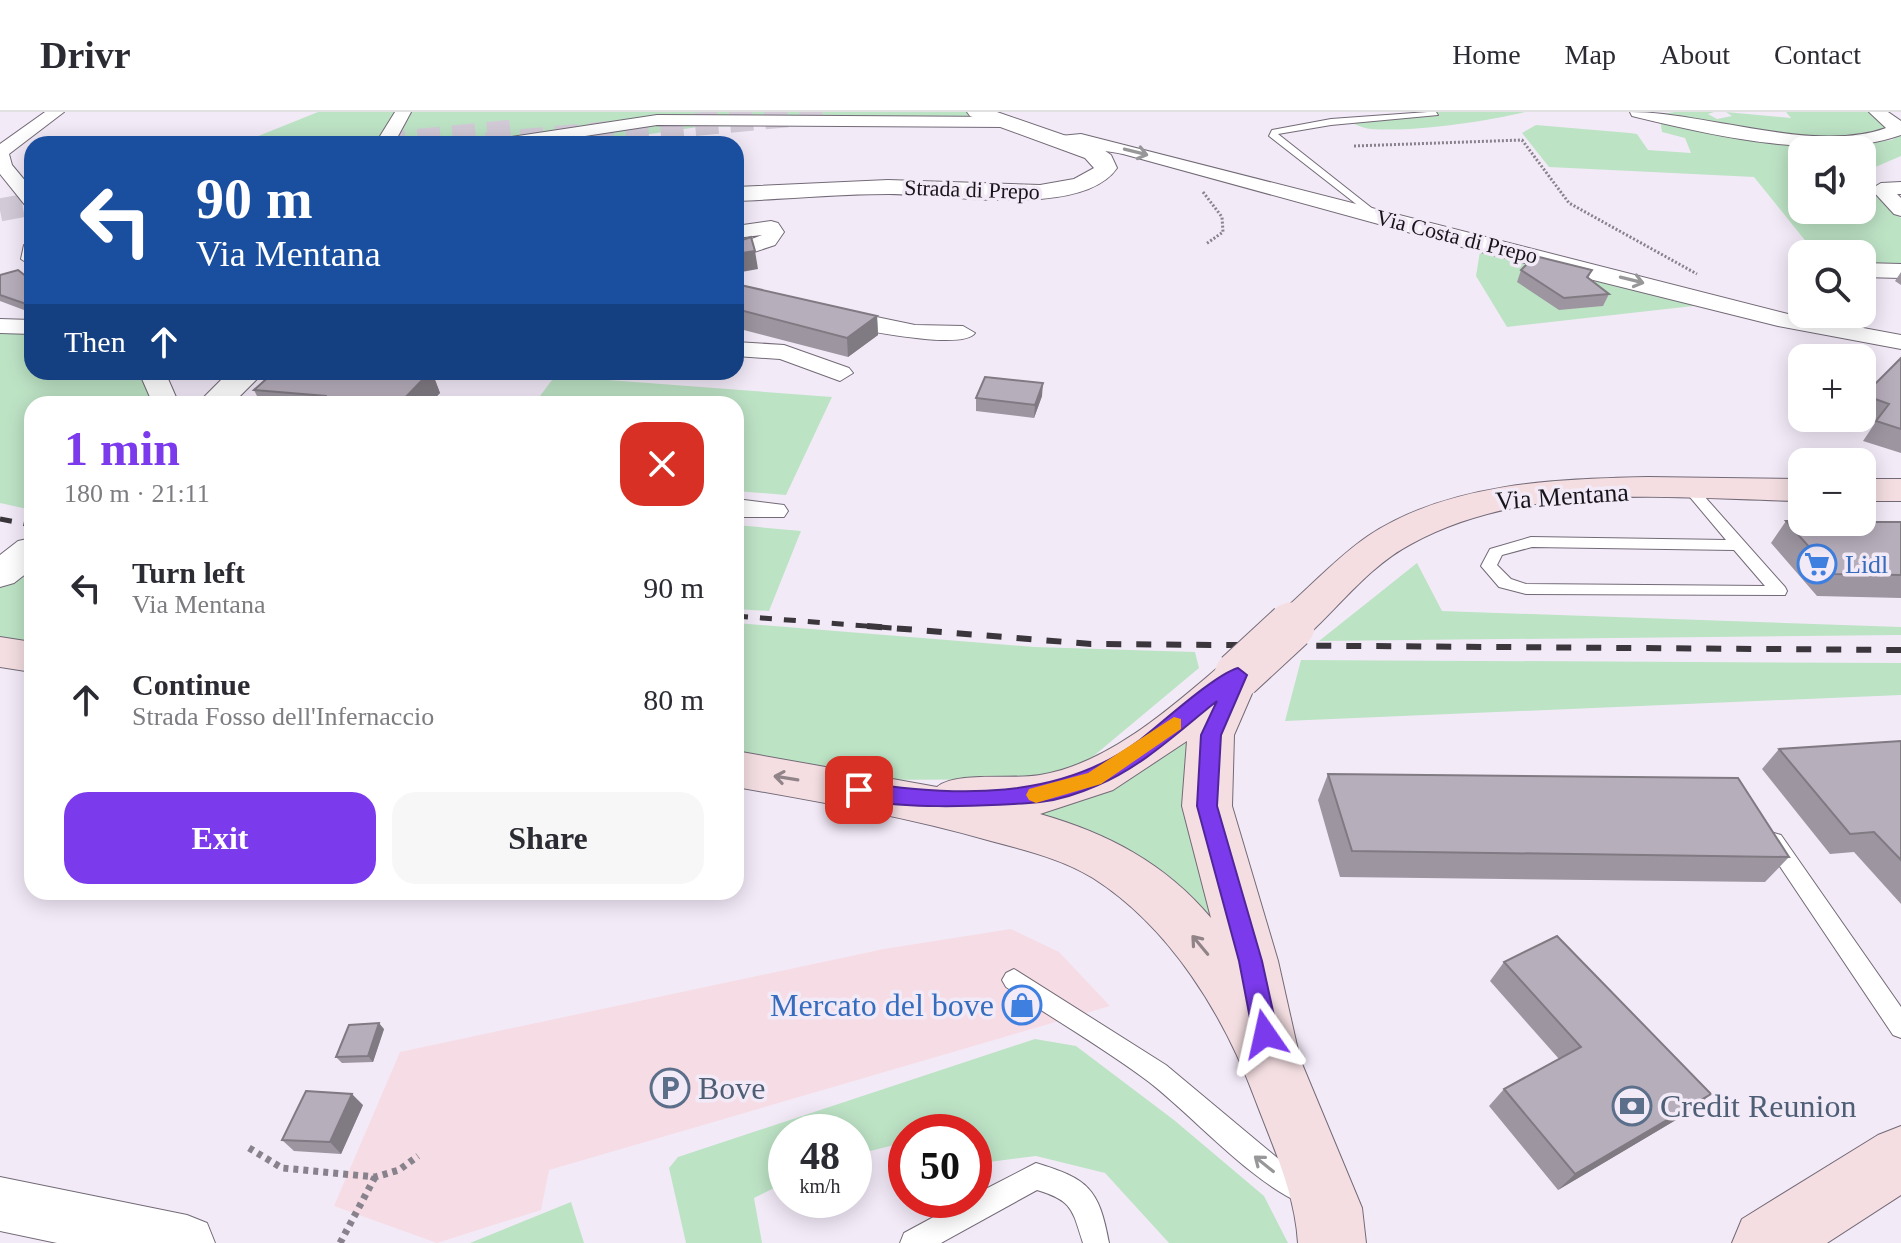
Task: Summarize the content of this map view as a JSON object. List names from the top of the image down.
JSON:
{
  "streets": {
    "main road": ["Via Mentana"],
    "street": ["Strada di Prepo", "Via Costa di Prepo"]
  },
  "crossings": [
    ["Strada di Prepo", "Via Costa di Prepo"]
  ],
  "one_way": ["Via Costa di Prepo"],
  "places": {
    "supermarket": ["Lidl"],
    "shop": ["Mercato del bove"],
    "parking": ["Bove"],
    "bank": ["Credit Reunion"]
  },
  "page": {
    "header": "Drivr",
    "nav": [
      "Home",
      "Map",
      "About",
      "Contact"
    ],
    "map_buttons": ["+", "−"],
    "turn": ["90 m", "Via Mentana"],
    "then": "Then",
    "heading": ["1 min", "180 m · 21:11"],
    "list": [
      {
        "name": "Turn left",
        "note": "Via Mentana",
        "value": "90 m"
      },
      {
        "name": "Continue",
        "note": "Strada Fosso dell'Infernaccio",
        "value": "80 m"
      }
    ],
    "buttons": ["Exit", "Share"],
    "speed": "48 km/h",
    "limit": "50"
  }
}
